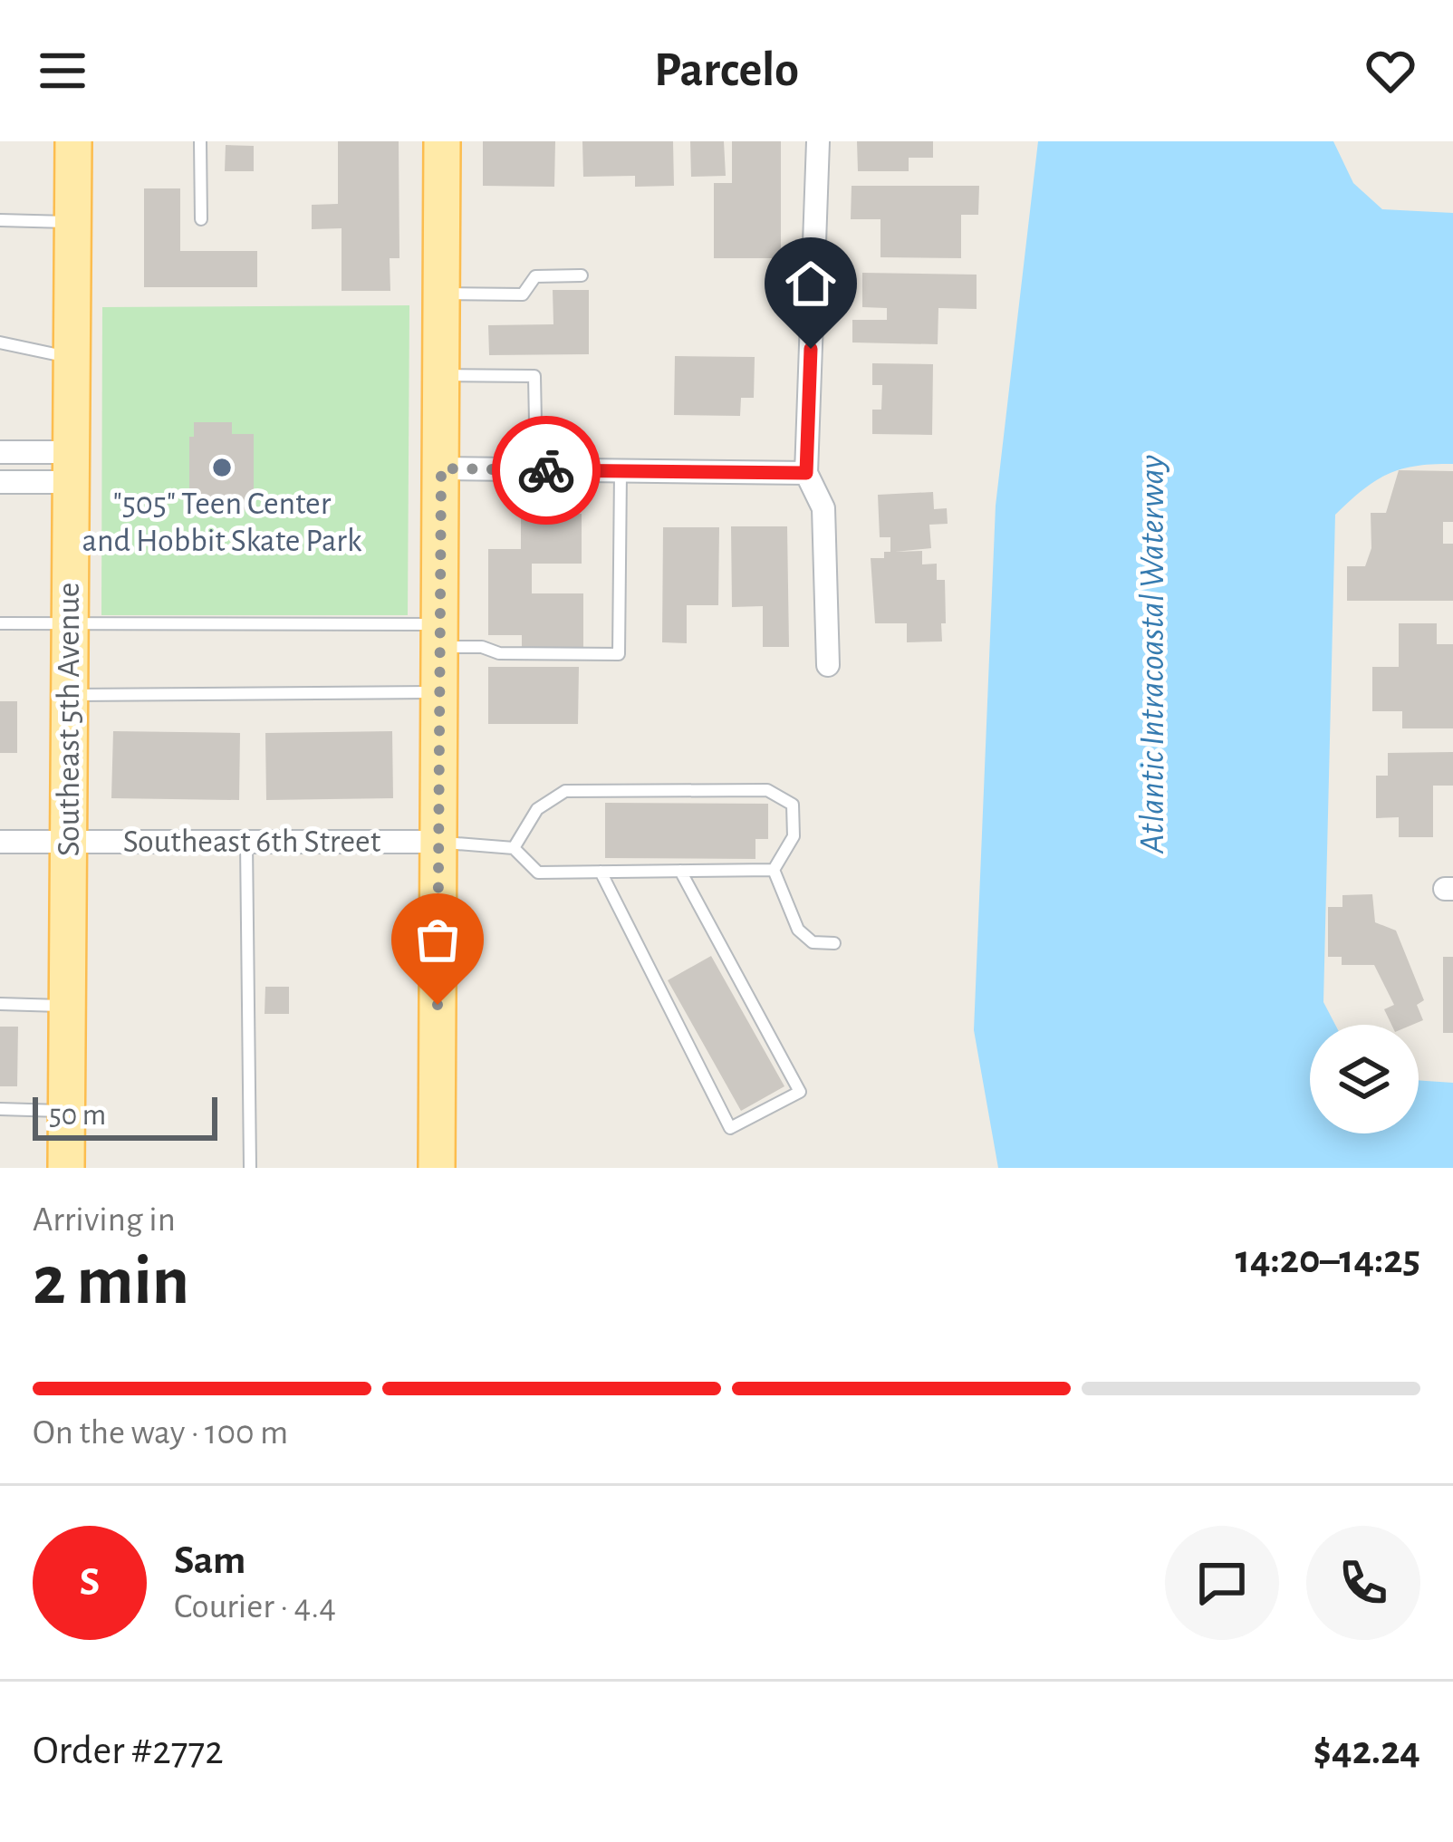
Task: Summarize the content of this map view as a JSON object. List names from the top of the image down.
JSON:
{
  "streets": {
    "main road": ["Southeast 5th Avenue"],
    "street": ["Southeast 6th Street"]
  },
  "crossings": [
    ["Southeast 5th Avenue", "Southeast 6th Street"]
  ],
  "water": ["Atlantic Intracoastal Waterway"],
  "places": ["\"505\" Teen Center and Hobbit Skate Park"],
  "scale_bar": "50 m",
  "page": {
    "header": "Parcelo",
    "scale": "50 m",
    "heading": ["2 min", "Arriving in", "14:20–14:25"],
    "panel": [
      "Sam",
      "Courier · 4.4",
      "Order #2772",
      "$42.24"
    ],
    "bar": "On the way · 100 m",
    "round": "S"
  }
}
